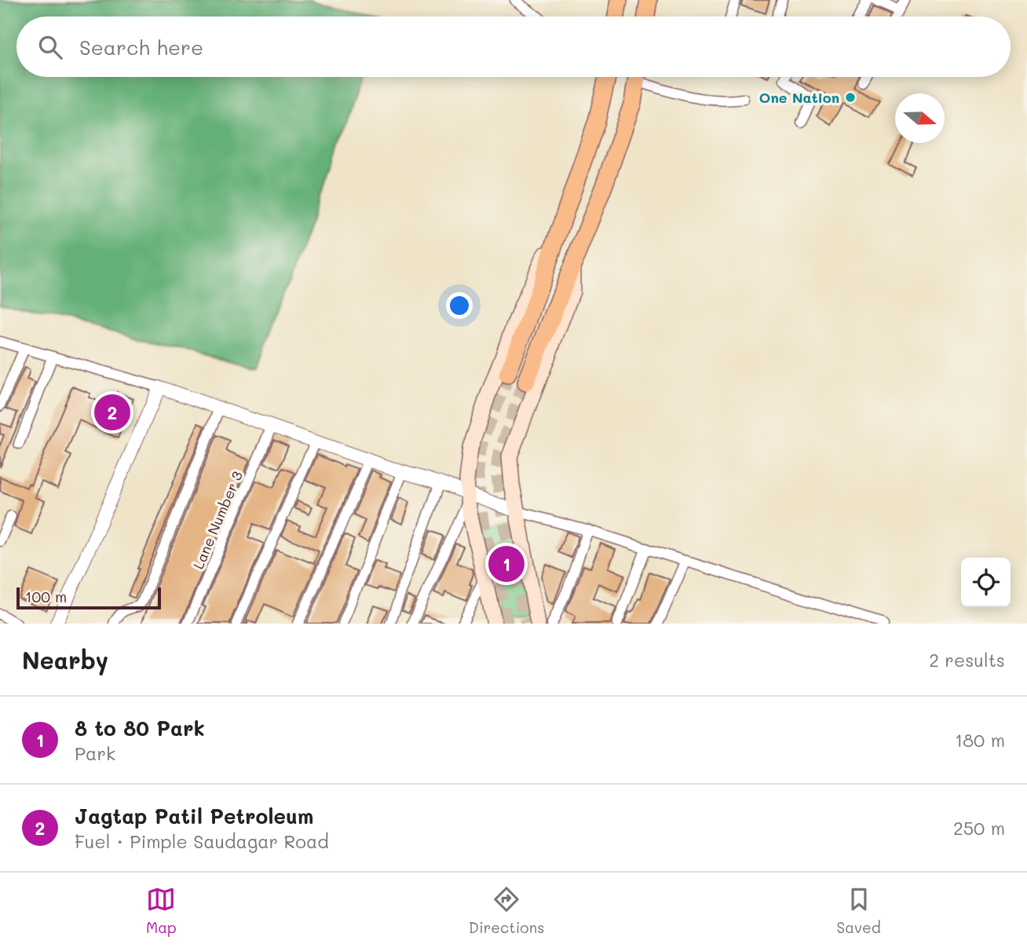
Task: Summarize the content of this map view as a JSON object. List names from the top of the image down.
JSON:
{
  "streets": {
    "street": ["Lane Number 3"]
  },
  "places": ["One Nation"],
  "scale_bar": "100 m",
  "north": "right",
  "page": {
    "search": "Search here",
    "pins": ["2", "1"],
    "scale": "100 m",
    "heading": ["Nearby", "2 results"],
    "list": [
      {
        "mark": "1",
        "name": "8 to 80 Park",
        "note": "Park",
        "value": "180 m"
      },
      {
        "mark": "2",
        "name": "Jagtap Patil Petroleum",
        "note": "Fuel · Pimple Saudagar Road",
        "value": "250 m"
      }
    ],
    "nav": ["Map", "Directions", "Saved"]
  }
}
